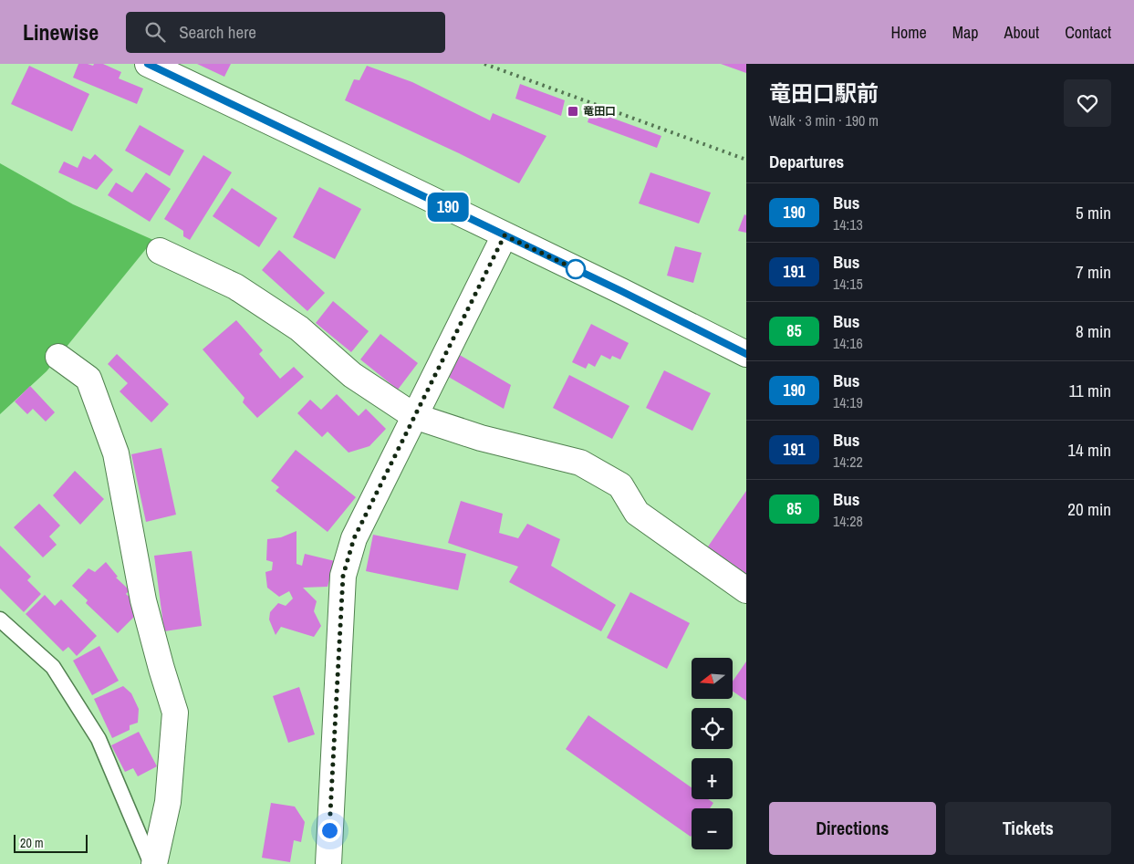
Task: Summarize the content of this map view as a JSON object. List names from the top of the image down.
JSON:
{
  "places": {
    "transit": ["竜田口"]
  },
  "lines": ["bus line 190"],
  "scale_bar": "20 m",
  "north": "left",
  "page": {
    "header": "Linewise",
    "search": "Search here",
    "nav": [
      "Home",
      "Map",
      "About",
      "Contact"
    ],
    "on_map": "190",
    "heading": [
      ["竜田口駅前", "Walk · 3 min · 190 m"],
      "Departures"
    ],
    "list": [
      {
        "mark": "190",
        "name": "Bus",
        "note": "14:13",
        "value": "5 min"
      },
      {
        "mark": "191",
        "name": "Bus",
        "note": "14:15",
        "value": "7 min"
      },
      {
        "mark": "85",
        "name": "Bus",
        "note": "14:16",
        "value": "8 min"
      },
      {
        "mark": "190",
        "name": "Bus",
        "note": "14:19",
        "value": "11 min"
      },
      {
        "mark": "191",
        "name": "Bus",
        "note": "14:22",
        "value": "14 min"
      },
      {
        "mark": "85",
        "name": "Bus",
        "note": "14:28",
        "value": "20 min"
      }
    ],
    "map_buttons": ["+", "−"],
    "buttons": ["Directions", "Tickets"],
    "scale": "20 m"
  }
}
